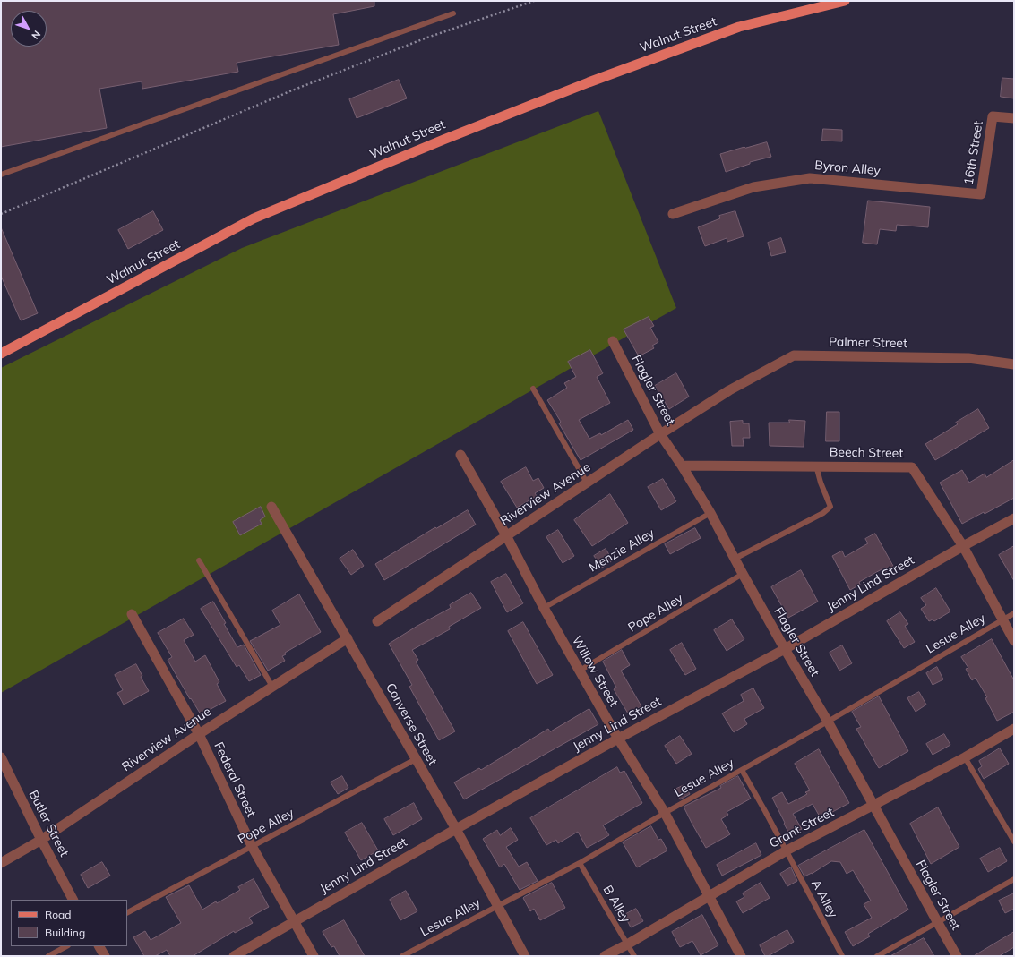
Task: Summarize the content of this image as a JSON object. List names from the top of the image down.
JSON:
{
  "streets": {
    "main road": ["Walnut Street"],
    "street": [
      "16th Street",
      "Byron Alley",
      "Palmer Street",
      "Flagler Street",
      "Beech Street",
      "Riverview Avenue",
      "Jenny Lind Street",
      "Willow Street",
      "Converse Street",
      "Federal Street",
      "Butler Street",
      "Grant Street"
    ],
    "lane": [
      "Menzie Alley",
      "Pope Alley",
      "Lesue Alley",
      "A Alley",
      "B Alley"
    ]
  },
  "crossings": [
    ["16th Street", "Byron Alley"],
    ["Palmer Street", "Riverview Avenue"],
    ["Flagler Street", "Beech Street"],
    ["Flagler Street", "Riverview Avenue"],
    ["Flagler Street", "Menzie Alley"],
    ["Flagler Street", "Jenny Lind Street"],
    ["Flagler Street", "Pope Alley"],
    ["Flagler Street", "Lesue Alley"],
    ["Flagler Street", "Grant Street"],
    ["Beech Street", "Jenny Lind Street"],
    ["Beech Street", "Lesue Alley"],
    ["Riverview Avenue", "Willow Street"],
    ["Riverview Avenue", "Converse Street"],
    ["Riverview Avenue", "Federal Street"],
    ["Riverview Avenue", "Butler Street"],
    ["Menzie Alley", "Willow Street"],
    ["Jenny Lind Street", "Willow Street"],
    ["Jenny Lind Street", "Converse Street"],
    ["Jenny Lind Street", "Federal Street"],
    ["Pope Alley", "Willow Street"],
    ["Pope Alley", "Converse Street"],
    ["Pope Alley", "Federal Street"],
    ["Lesue Alley", "Willow Street"],
    ["Lesue Alley", "Converse Street"],
    ["Lesue Alley", "A Alley"],
    ["Lesue Alley", "B Alley"],
    ["Willow Street", "Grant Street"],
    ["Grant Street", "A Alley"],
    ["Grant Street", "B Alley"]
  ],
  "legend": ["Road", "Building"],
  "north": "bottom right"
}
